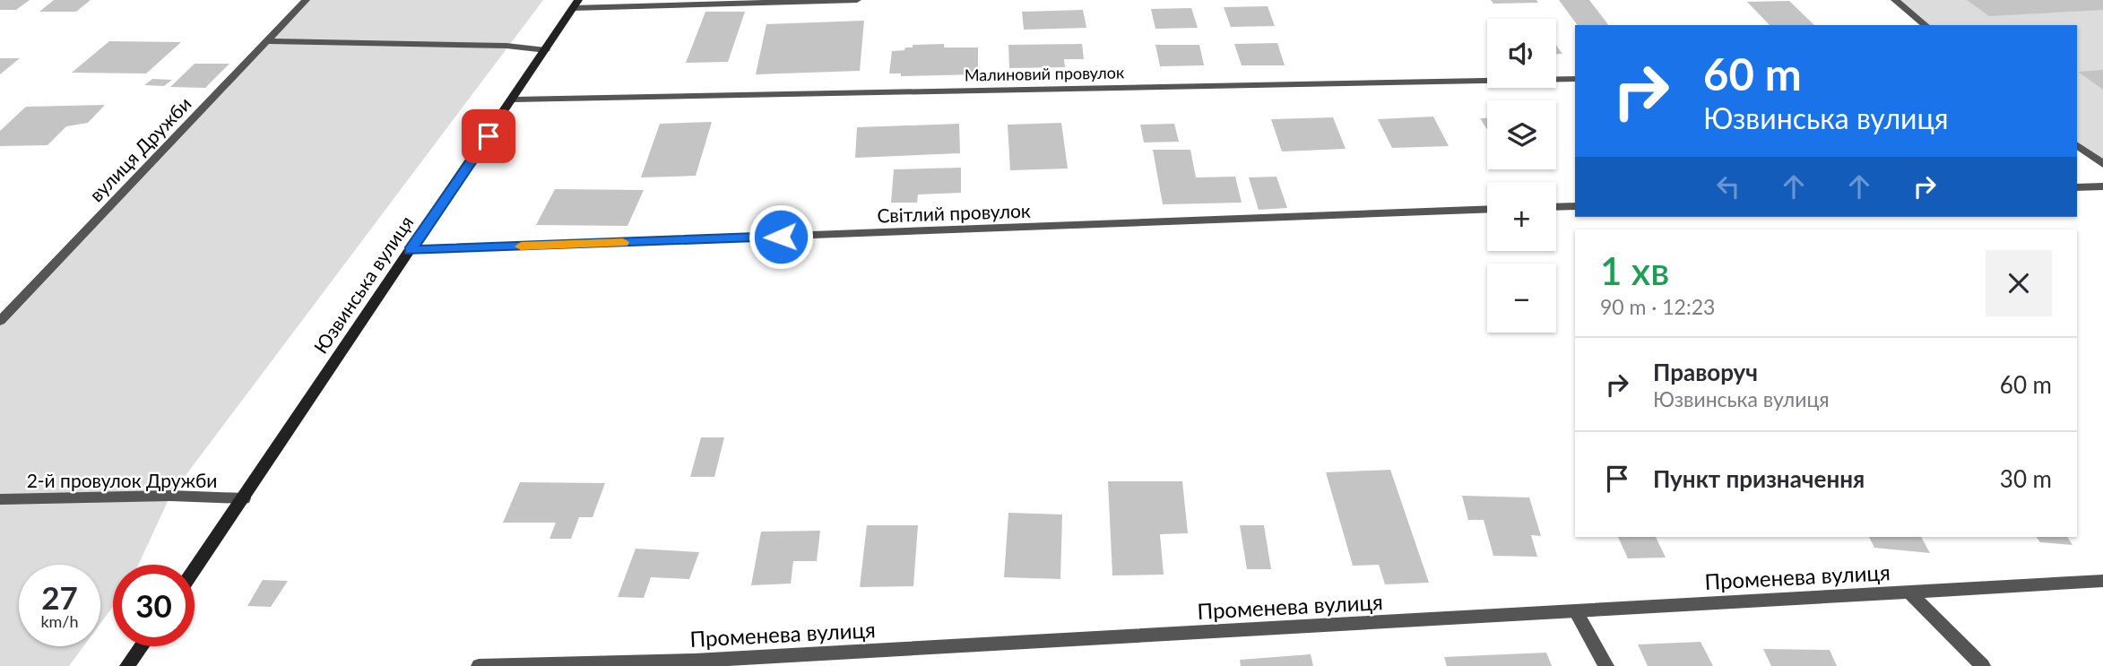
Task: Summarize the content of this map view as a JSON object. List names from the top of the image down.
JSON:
{
  "streets": {
    "main road": ["Юзвинська вулиця"],
    "street": [
      "Малиновий провулок",
      "вулиця Дружби",
      "Світлий провулок",
      "2-й провулок Дружби",
      "Променева вулиця"
    ]
  },
  "crossings": [
    ["Малиновий провулок", "Юзвинська вулиця"],
    ["Світлий провулок", "Юзвинська вулиця"],
    ["Юзвинська вулиця", "2-й провулок Дружби"]
  ],
  "page": {
    "map_buttons": ["+", "−"],
    "turn": ["60 m", "Юзвинська вулиця"],
    "heading": ["1 хв", "90 m · 12:23"],
    "list": [
      {
        "name": "Праворуч",
        "note": "Юзвинська вулиця",
        "value": "60 m"
      },
      {
        "name": "Пункт призначення",
        "value": "30 m"
      }
    ],
    "speed": "27 km/h",
    "limit": "30"
  }
}
